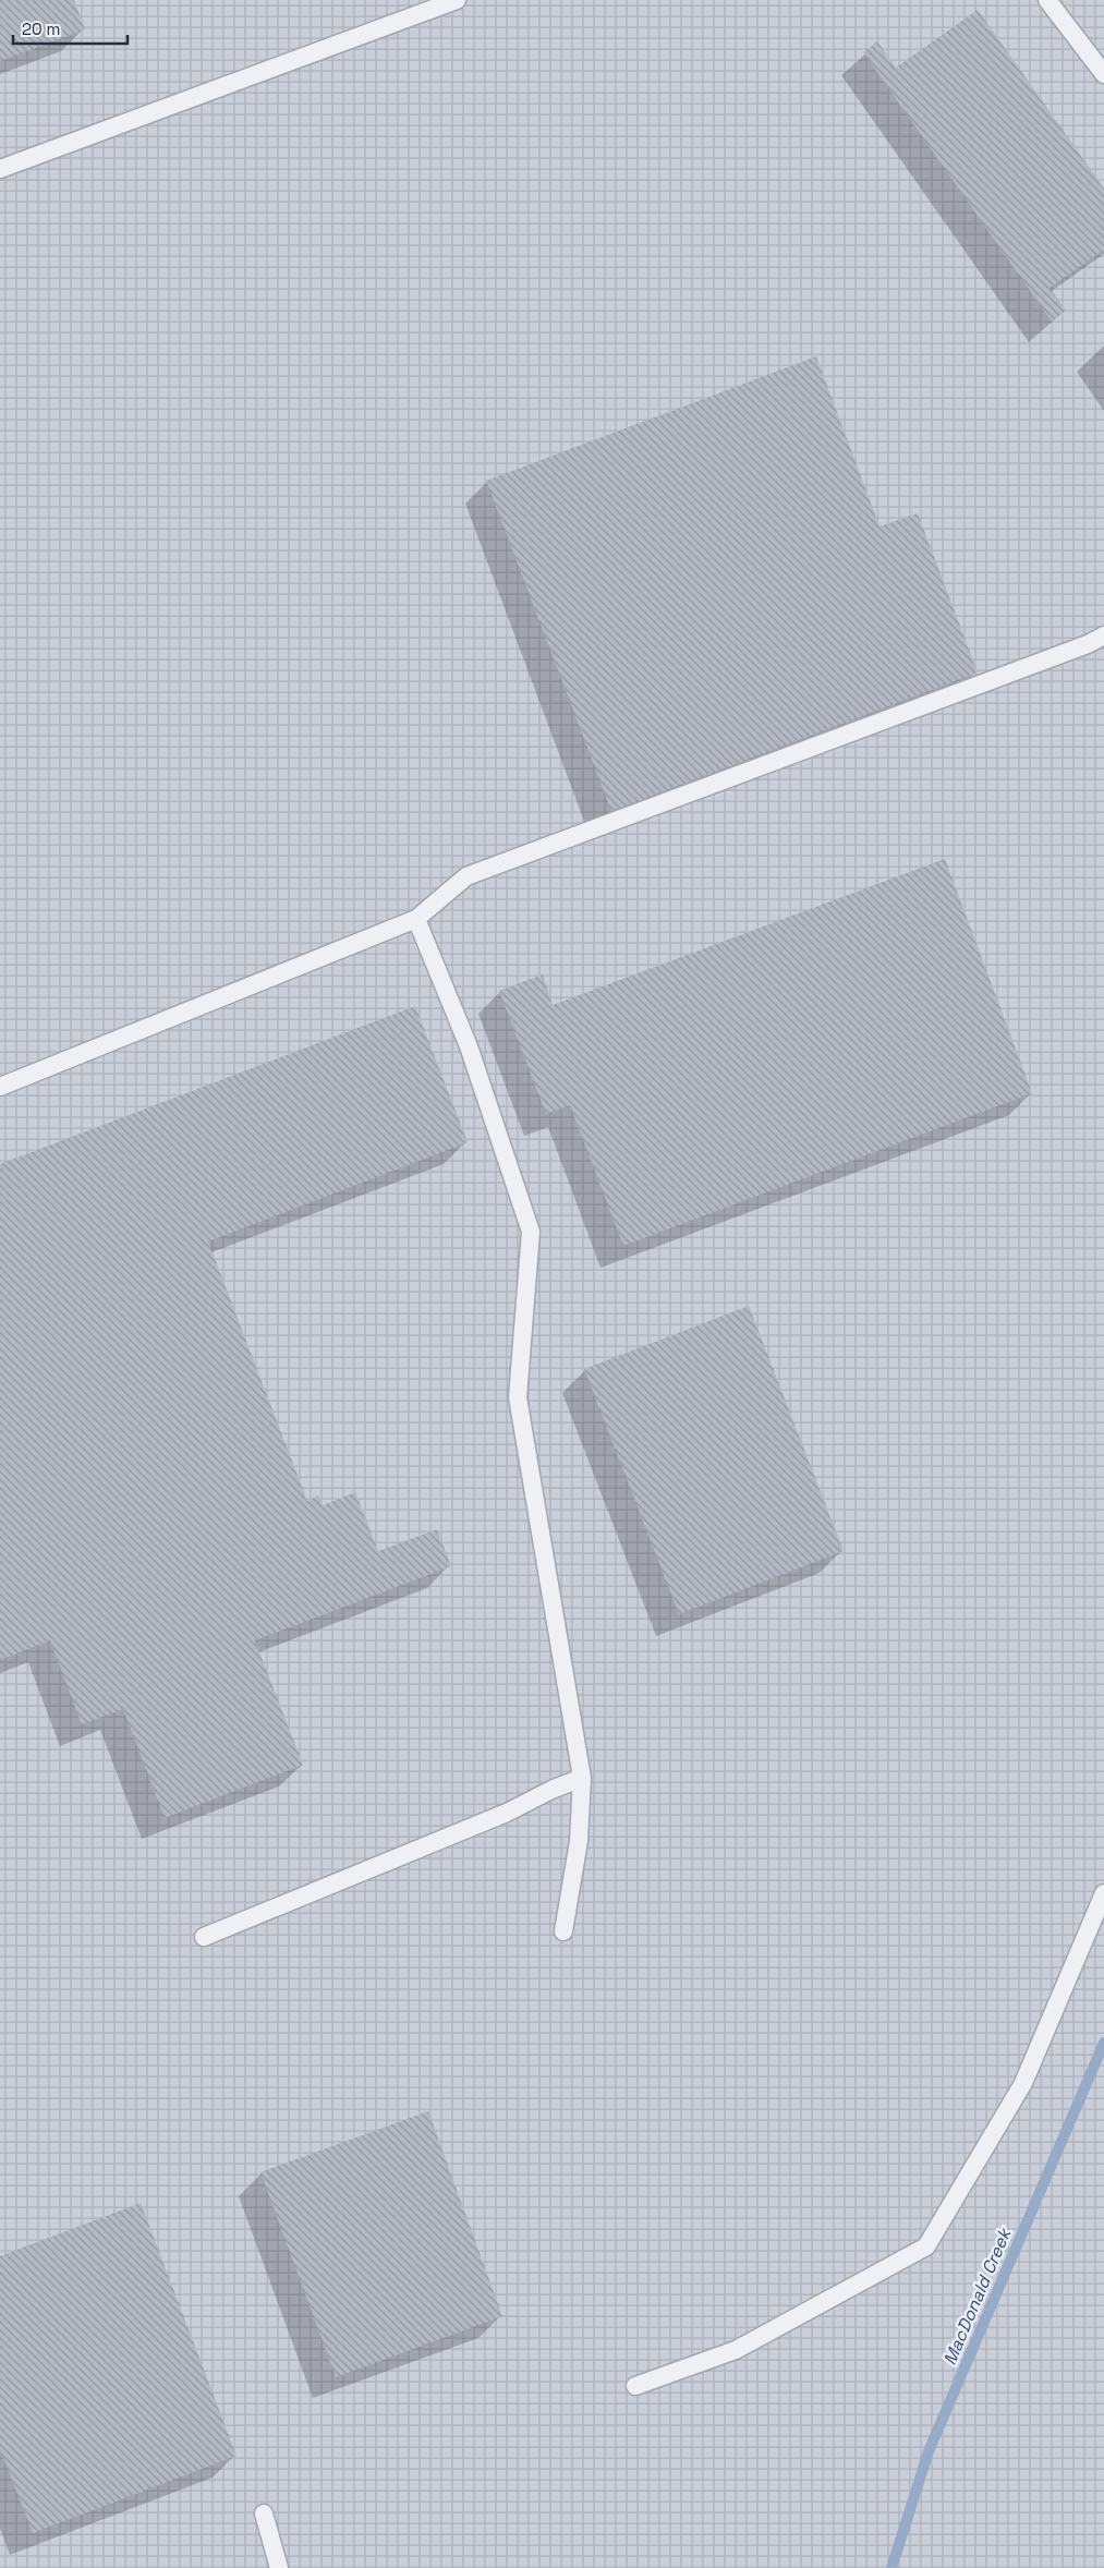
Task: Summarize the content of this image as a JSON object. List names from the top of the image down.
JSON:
{
  "water": ["MacDonald Creek"],
  "scale_bar": "20 m"
}
